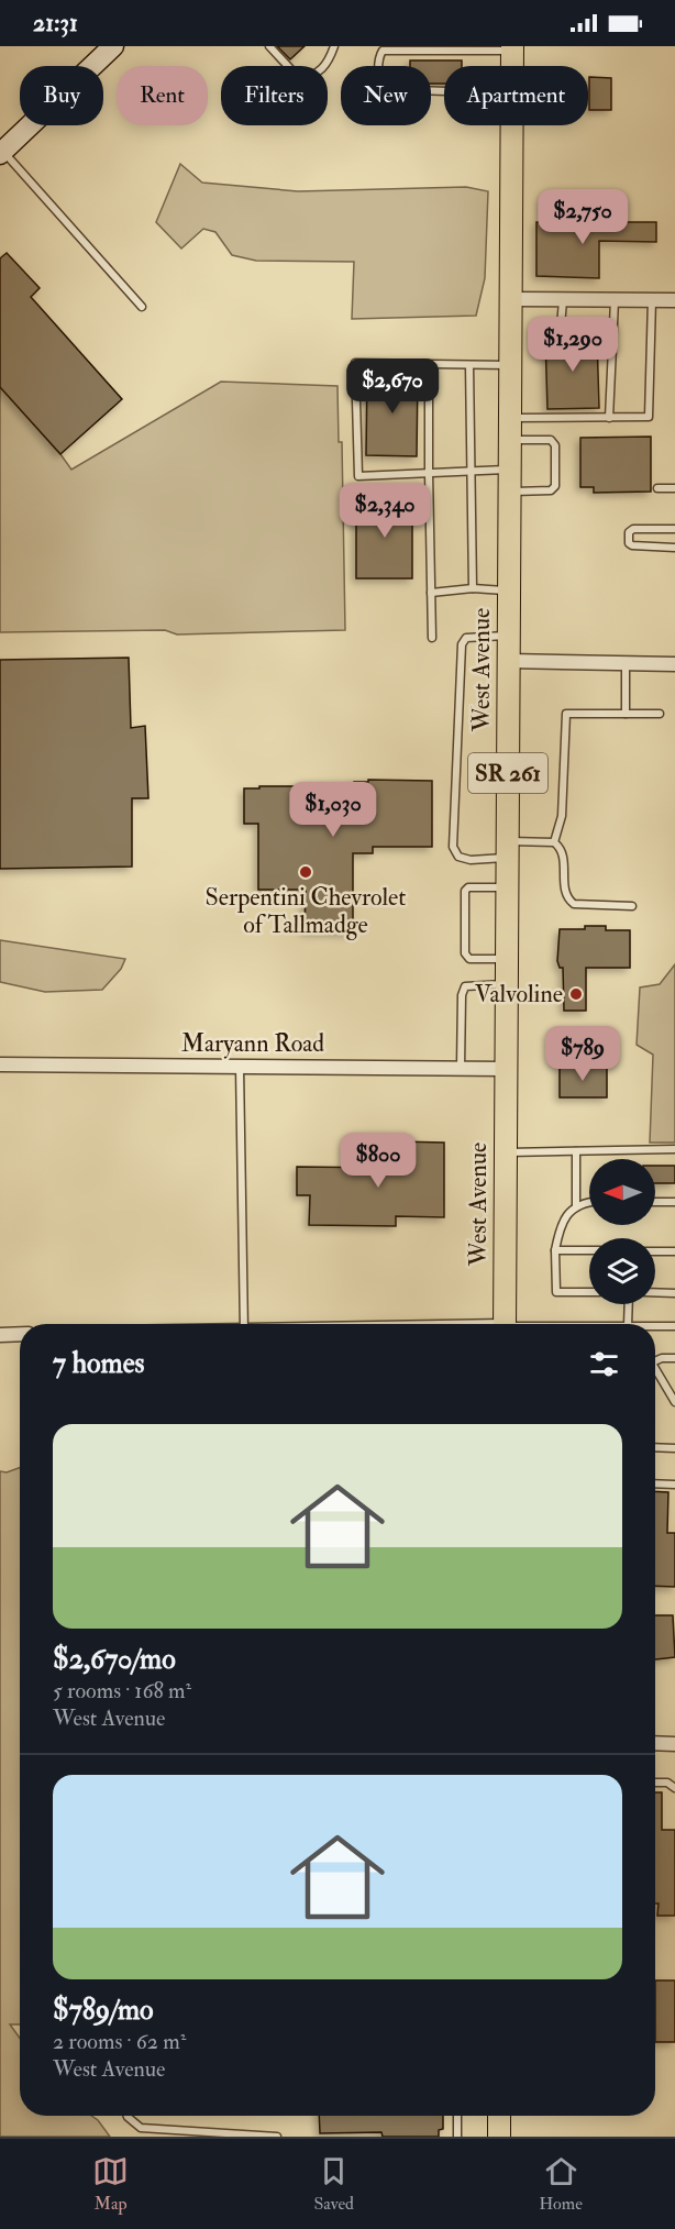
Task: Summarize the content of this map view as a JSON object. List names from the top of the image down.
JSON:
{
  "streets": {
    "main road": ["West Avenue", "SR 261"],
    "street": ["Maryann Road"]
  },
  "crossings": [
    ["West Avenue", "Maryann Road"]
  ],
  "places": ["Serpentini Chevrolet of Tallmadge", "Valvoline"],
  "north": "left",
  "page": {
    "status": "21:31",
    "chip": [
      "Buy",
      "Rent",
      "Filters",
      "New",
      "Apartment"
    ],
    "price": [
      "$2,750",
      "$1,290",
      "$2,670",
      "$2,340",
      "$1,030",
      "$789",
      "$800"
    ],
    "heading": "7 homes",
    "list": [
      {
        "name": "$2,670/mo",
        "note": "5 rooms · 168 m² · West Avenue"
      },
      {
        "name": "$789/mo",
        "note": "2 rooms · 62 m² · West Avenue"
      }
    ],
    "tabs": ["Map", "Saved", "Home"]
  }
}
